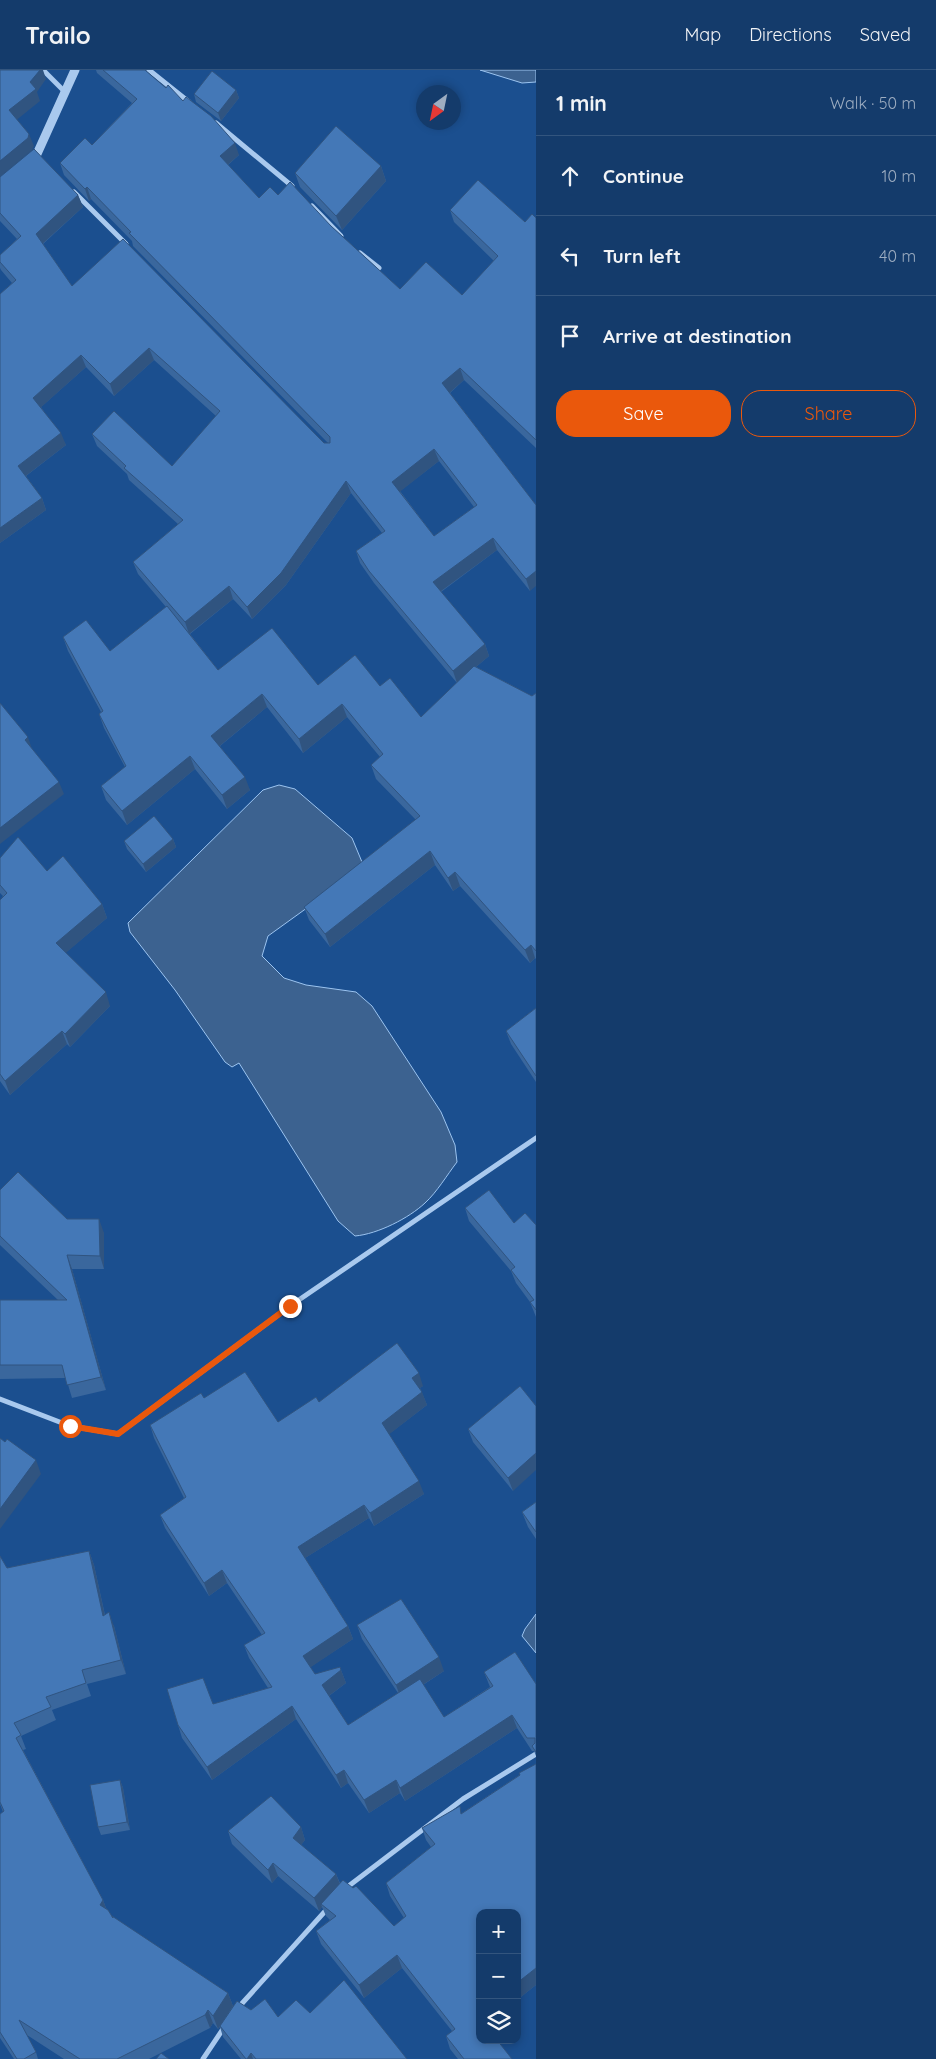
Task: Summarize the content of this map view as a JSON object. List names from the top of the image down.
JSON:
{
  "north": "bottom left",
  "page": {
    "header": "Trailo",
    "nav": ["Map", "Directions", "Saved"],
    "heading": ["1 min", "Walk · 50 m"],
    "list": [
      ["Continue", "10 m"],
      ["Turn left", "40 m"],
      "Arrive at destination"
    ],
    "buttons": ["Save", "Share"],
    "map_buttons": ["+", "−"]
  }
}
